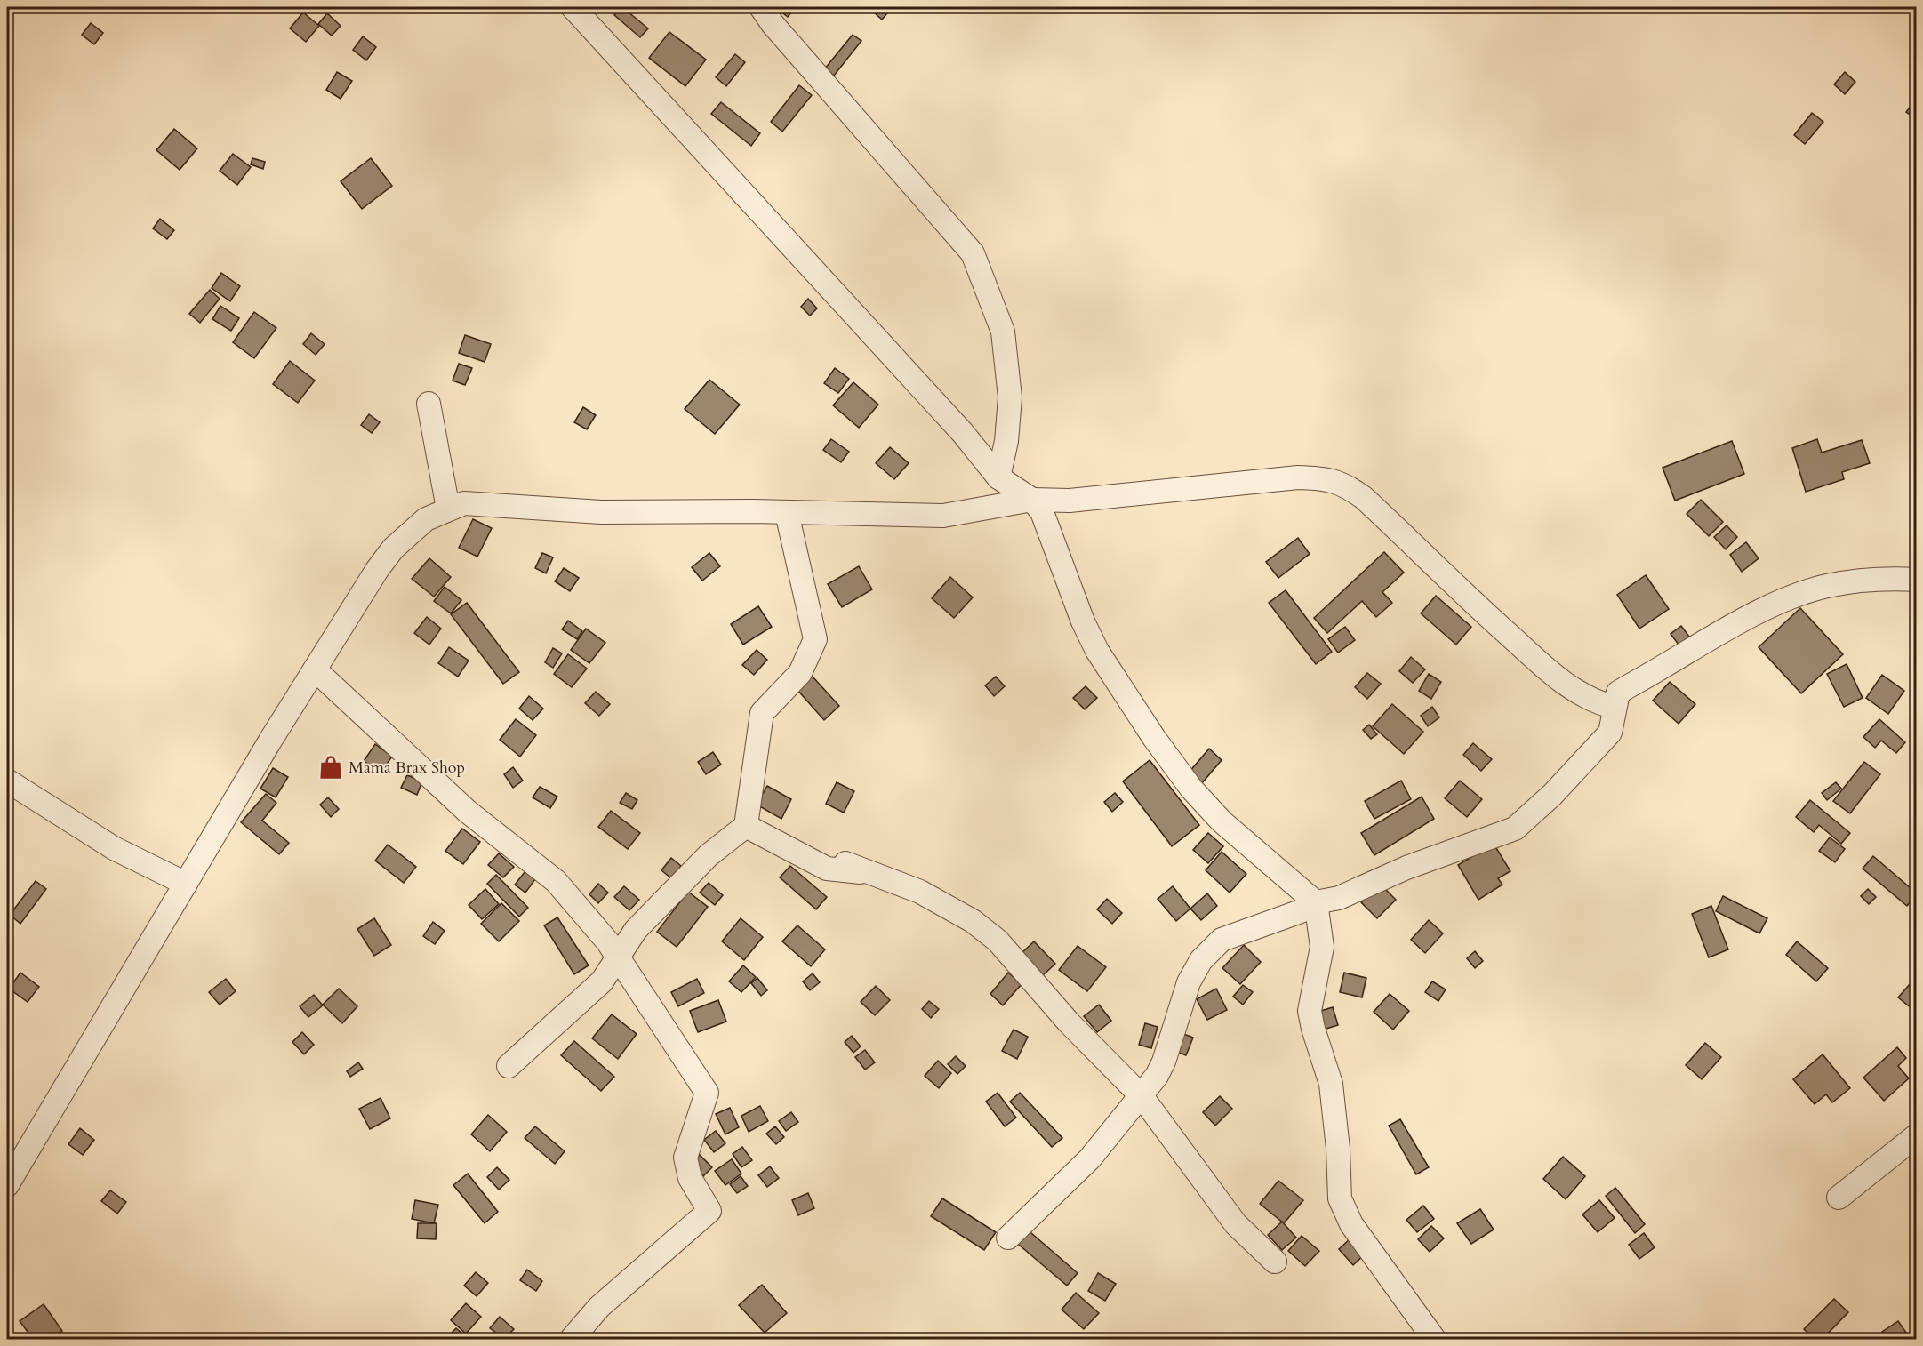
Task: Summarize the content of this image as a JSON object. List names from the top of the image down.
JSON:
{
  "places": {
    "shop": ["Mama Brax Shop"]
  }
}
